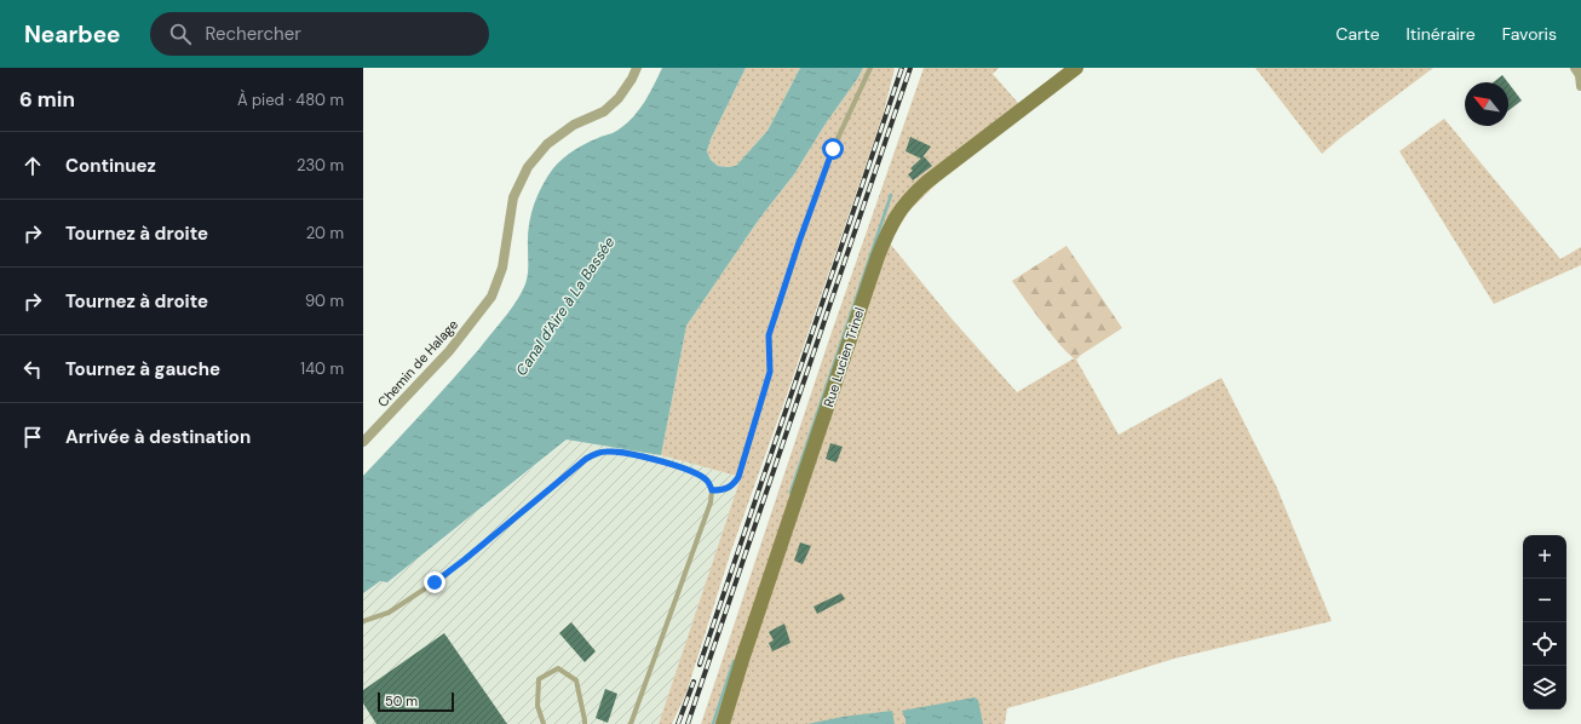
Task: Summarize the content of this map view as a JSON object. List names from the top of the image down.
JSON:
{
  "streets": {
    "street": ["Rue Lucien Trinel", "Chemin de Halage"]
  },
  "water": ["Canal d'Aire à La Bassée"],
  "scale_bar": "50 m",
  "north": "top left",
  "page": {
    "header": "Nearbee",
    "search": "Rechercher",
    "nav": ["Carte", "Itinéraire", "Favoris"],
    "heading": ["6 min", "À pied · 480 m"],
    "list": [
      ["Continuez", "230 m"],
      ["Tournez à droite", "20 m"],
      ["Tournez à droite", "90 m"],
      ["Tournez à gauche", "140 m"],
      "Arrivée à destination"
    ],
    "map_buttons": ["+", "−"],
    "scale": "50 m"
  }
}
